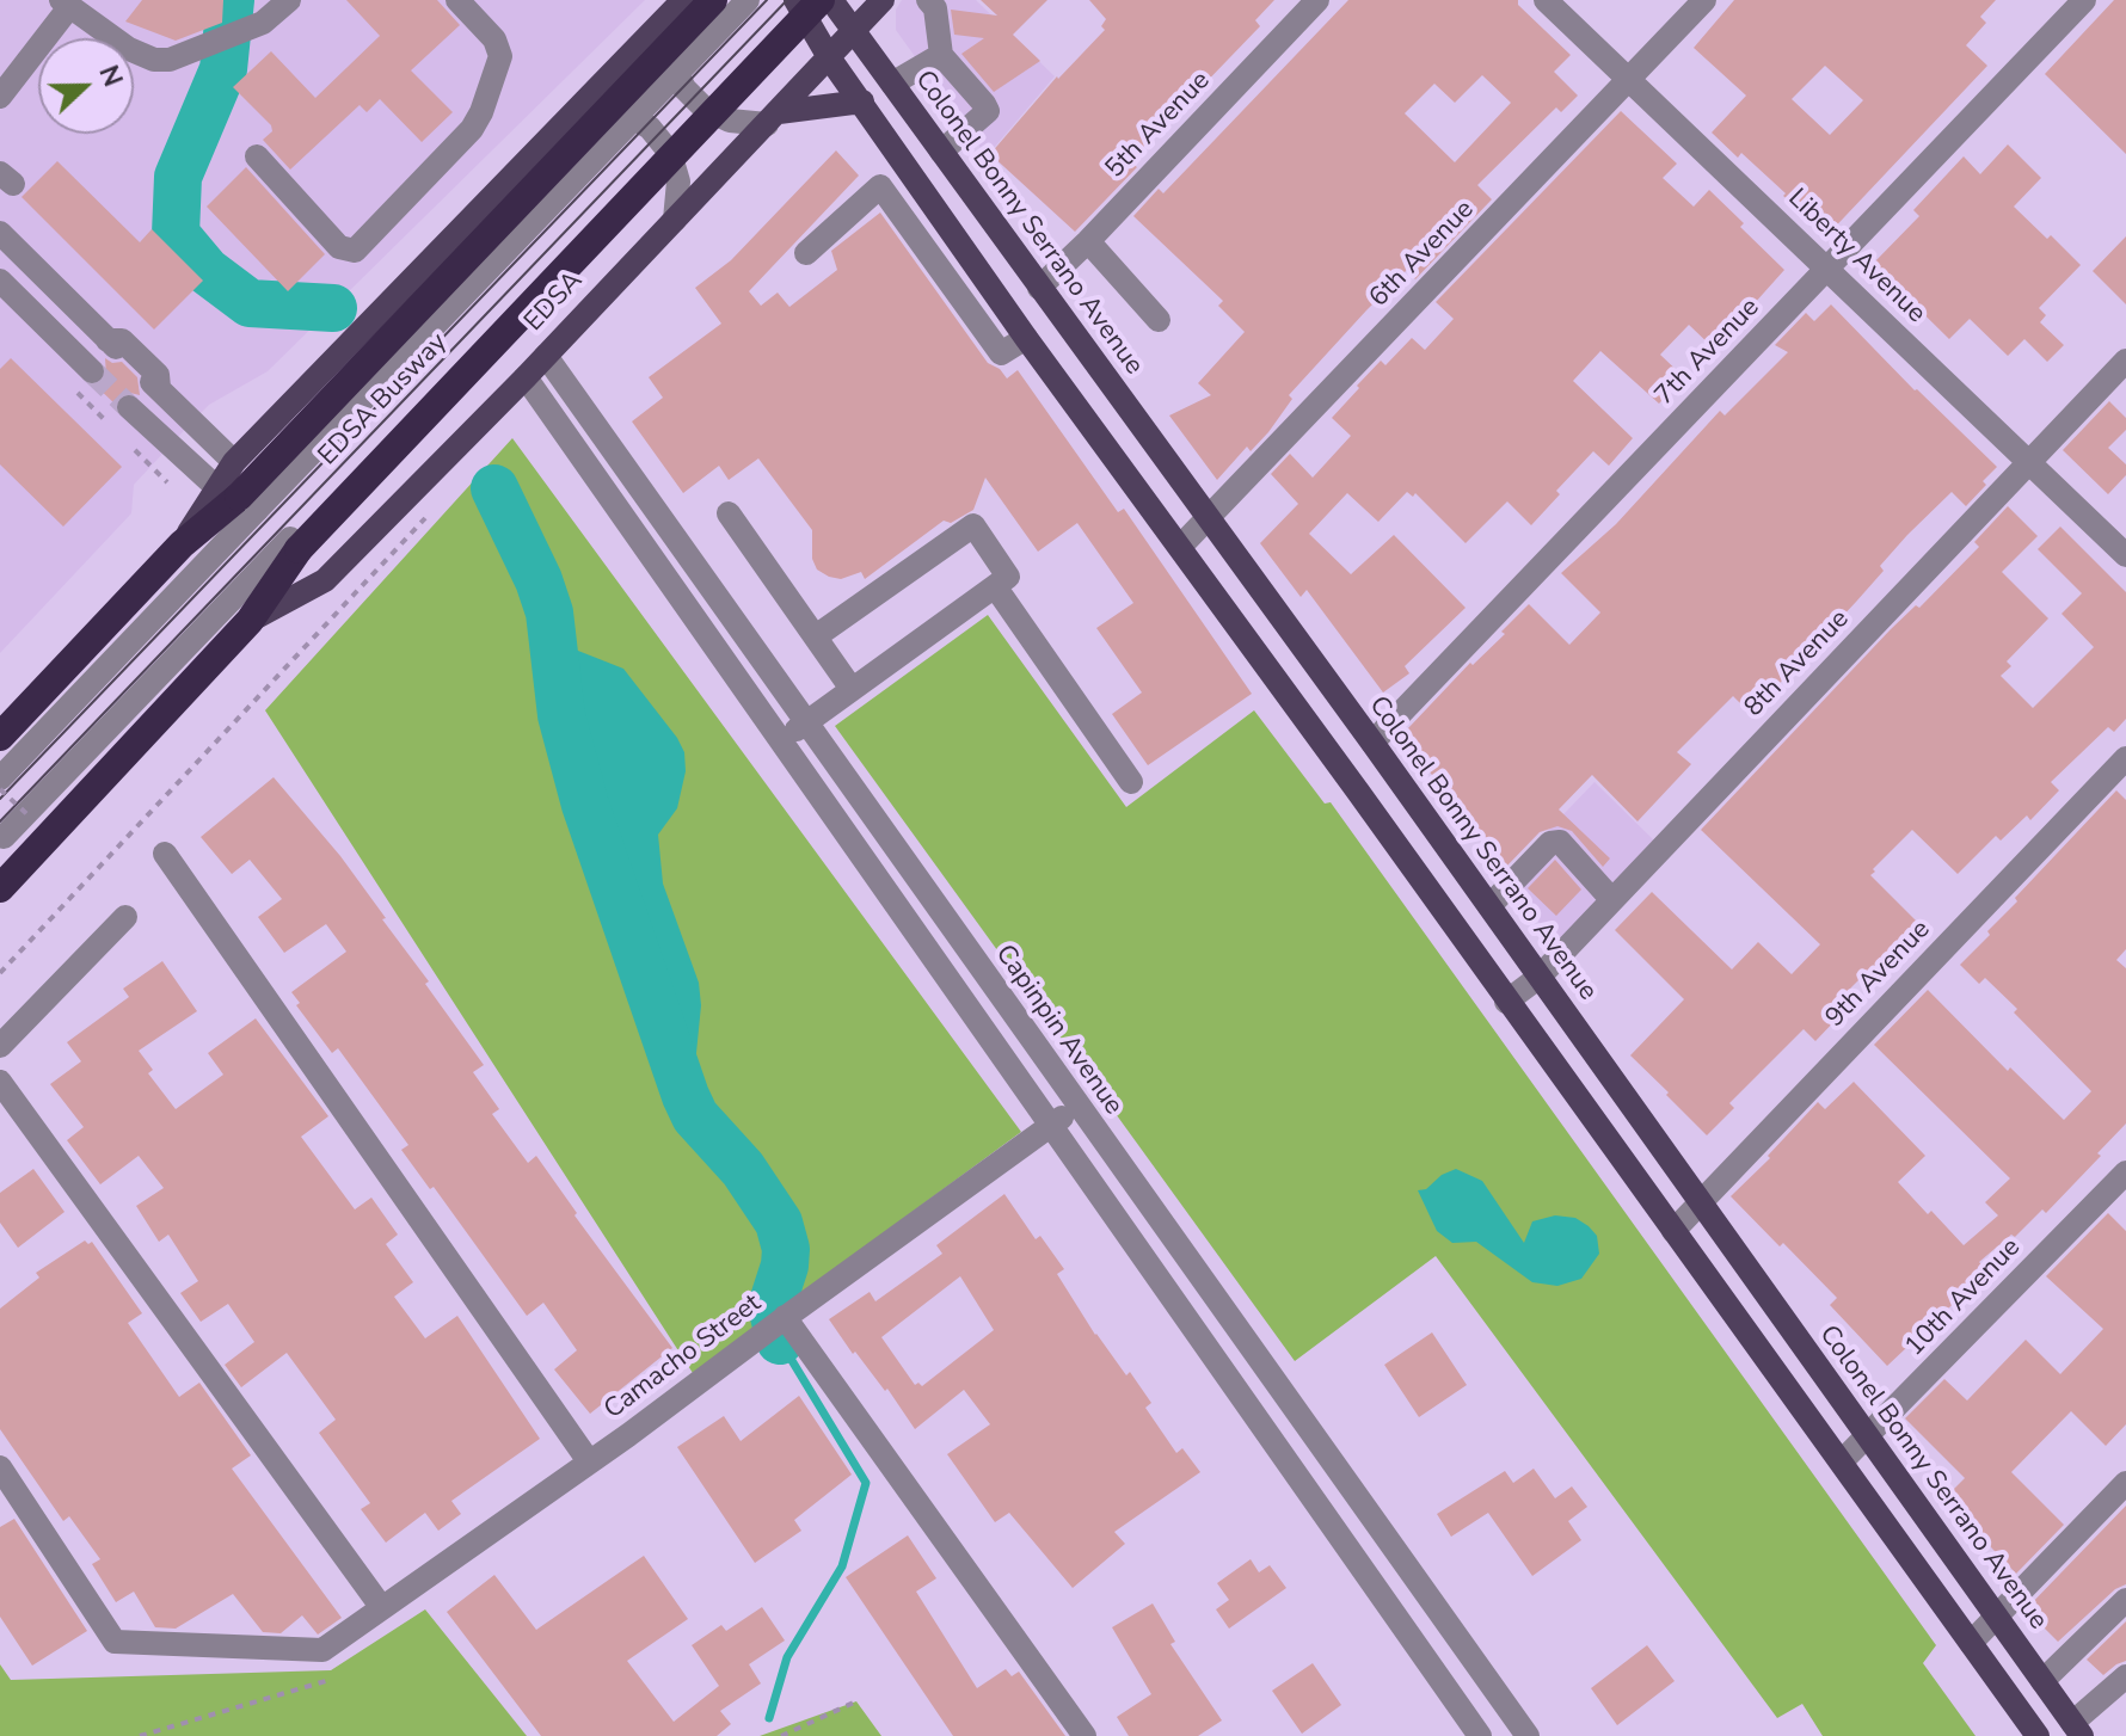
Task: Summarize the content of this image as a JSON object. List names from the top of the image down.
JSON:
{
  "streets": {
    "highway": ["EDSA"],
    "main road": ["Colonel Bonny Serrano Avenue"],
    "street": [
      "5th Avenue",
      "6th Avenue",
      "Liberty Avenue",
      "7th Avenue",
      "EDSA Busway",
      "8th Avenue",
      "9th Avenue",
      "Capinpin Avenue",
      "10th Avenue",
      "Camacho Street"
    ]
  },
  "crossings": [
    ["5th Avenue", "Colonel Bonny Serrano Avenue"],
    ["Colonel Bonny Serrano Avenue", "6th Avenue"],
    ["Colonel Bonny Serrano Avenue", "EDSA"],
    ["Colonel Bonny Serrano Avenue", "7th Avenue"],
    ["Colonel Bonny Serrano Avenue", "8th Avenue"],
    ["Colonel Bonny Serrano Avenue", "9th Avenue"],
    ["Colonel Bonny Serrano Avenue", "10th Avenue"],
    ["6th Avenue", "Liberty Avenue"],
    ["Liberty Avenue", "7th Avenue"],
    ["Liberty Avenue", "8th Avenue"],
    ["EDSA", "EDSA Busway"],
    ["EDSA", "Capinpin Avenue"],
    ["Capinpin Avenue", "Camacho Street"]
  ],
  "north": "right"
}
